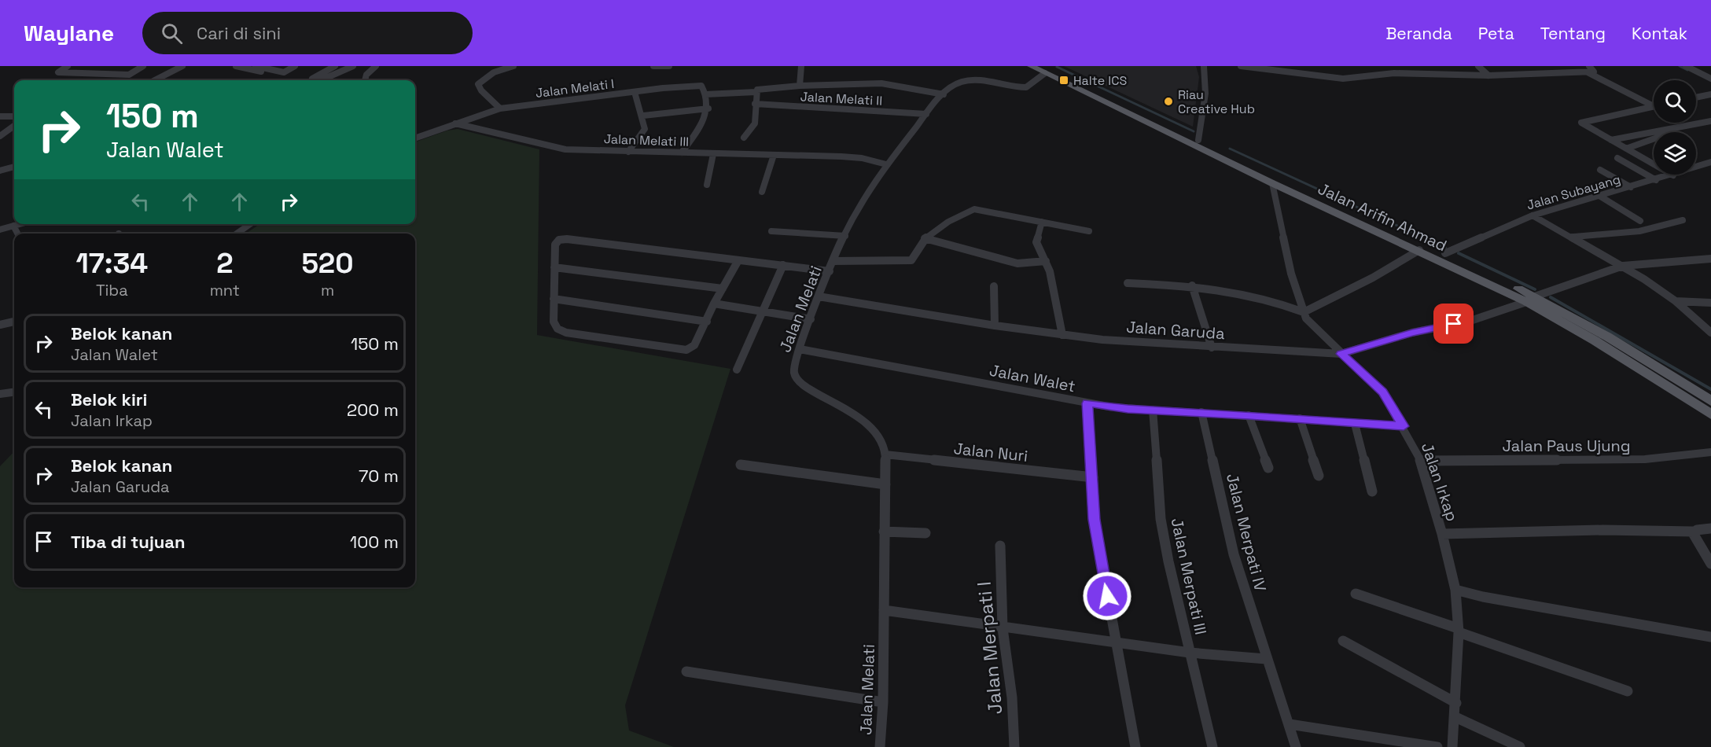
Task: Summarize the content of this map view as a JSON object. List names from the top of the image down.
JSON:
{
  "streets": {
    "main road": ["Jalan Arifin Ahmad"],
    "street": [
      "Jalan Melati I",
      "Jalan Melati II",
      "Jalan Melati III",
      "Jalan Subayang",
      "Jalan Melati",
      "Jalan Garuda",
      "Jalan Walet",
      "Jalan Paus Ujung",
      "Jalan Nuri",
      "Jalan Irkap",
      "Jalan Merpati IV",
      "Jalan Merpati III",
      "Jalan Merpati I"
    ]
  },
  "crossings": [
    ["Jalan Melati I", "Jalan Melati III"],
    ["Jalan Melati II", "Jalan Melati"],
    ["Jalan Melati III", "Jalan Melati"],
    ["Jalan Subayang", "Jalan Arifin Ahmad"],
    ["Jalan Arifin Ahmad", "Jalan Melati"],
    ["Jalan Arifin Ahmad", "Jalan Garuda"],
    ["Jalan Arifin Ahmad", "Jalan Irkap"],
    ["Jalan Melati", "Jalan Garuda"],
    ["Jalan Melati", "Jalan Walet"],
    ["Jalan Melati", "Jalan Nuri"],
    ["Jalan Garuda", "Jalan Irkap"],
    ["Jalan Walet", "Jalan Irkap"],
    ["Jalan Walet", "Jalan Merpati IV"],
    ["Jalan Walet", "Jalan Merpati III"],
    ["Jalan Paus Ujung", "Jalan Irkap"]
  ],
  "places": {
    "transit": ["Halte ICS"],
    "other": ["Riau Creative Hub"]
  },
  "page": {
    "header": "Waylane",
    "search": "Cari di sini",
    "nav": [
      "Beranda",
      "Peta",
      "Tentang",
      "Kontak"
    ],
    "turn": ["150 m", "Jalan Walet"],
    "eta": [
      "17:34",
      "Tiba",
      "2",
      "mnt",
      "520",
      "m"
    ],
    "list": [
      {
        "name": "Belok kanan",
        "note": "Jalan Walet",
        "value": "150 m"
      },
      {
        "name": "Belok kiri",
        "note": "Jalan Irkap",
        "value": "200 m"
      },
      {
        "name": "Belok kanan",
        "note": "Jalan Garuda",
        "value": "70 m"
      },
      {
        "name": "Tiba di tujuan",
        "value": "100 m"
      }
    ]
  }
}
